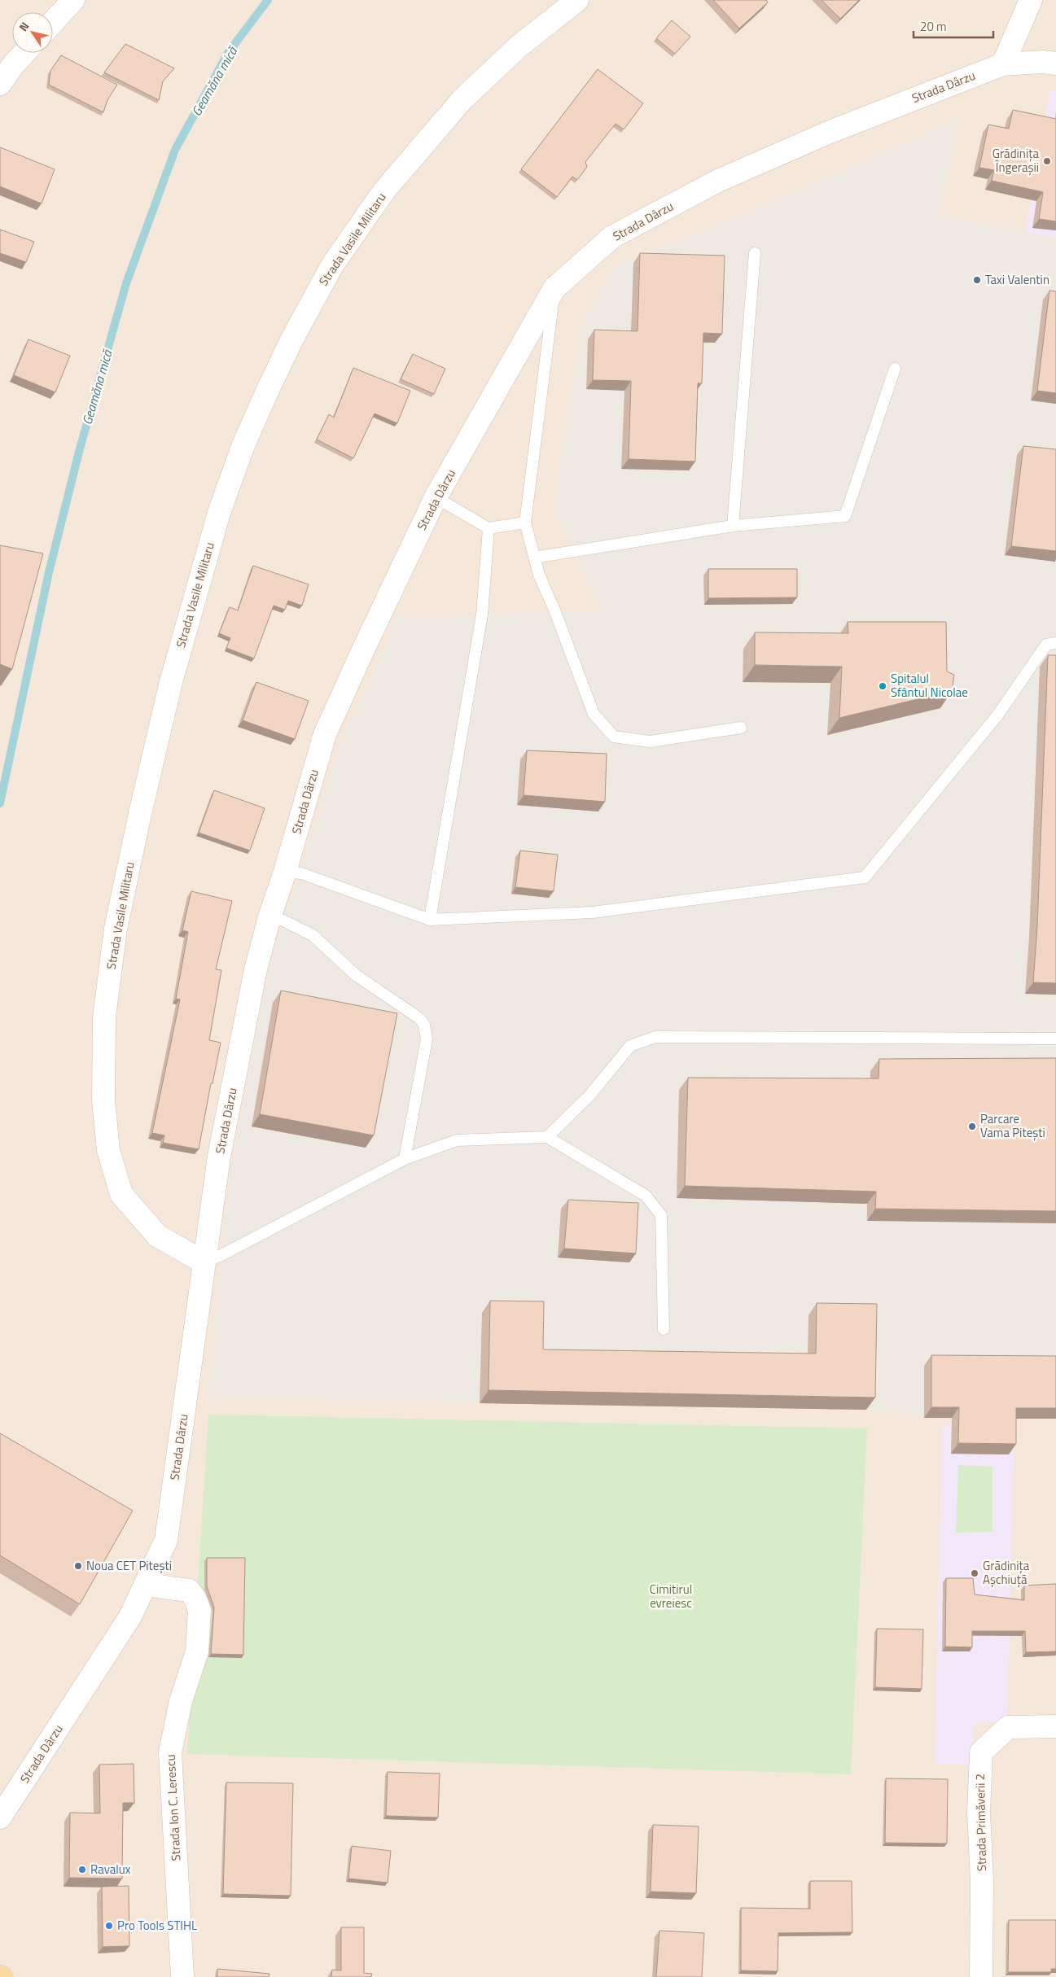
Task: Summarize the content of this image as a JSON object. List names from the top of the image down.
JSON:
{
  "streets": {
    "street": [
      "Strada Dârzu",
      "Strada Vasile Militaru",
      "Strada Ion C. Lerescu",
      "Strada Primăverii 2"
    ]
  },
  "crossings": [
    ["Strada Dârzu", "Strada Vasile Militaru"],
    ["Strada Dârzu", "Strada Ion C. Lerescu"]
  ],
  "water": ["Geamăna mică"],
  "parks": ["Cimitirul evreiesc"],
  "places": [
    "Grădinița Îngerașii",
    "Taxi Valentin",
    "Spitalul Sfântul Nicolae",
    "Parcare Vama Pitești",
    "Noua CET Pitești",
    "Grădinița Așchiuță",
    "Ravalux",
    "Pro Tools STIHL"
  ],
  "scale_bar": "20 m",
  "north": "top left"
}
